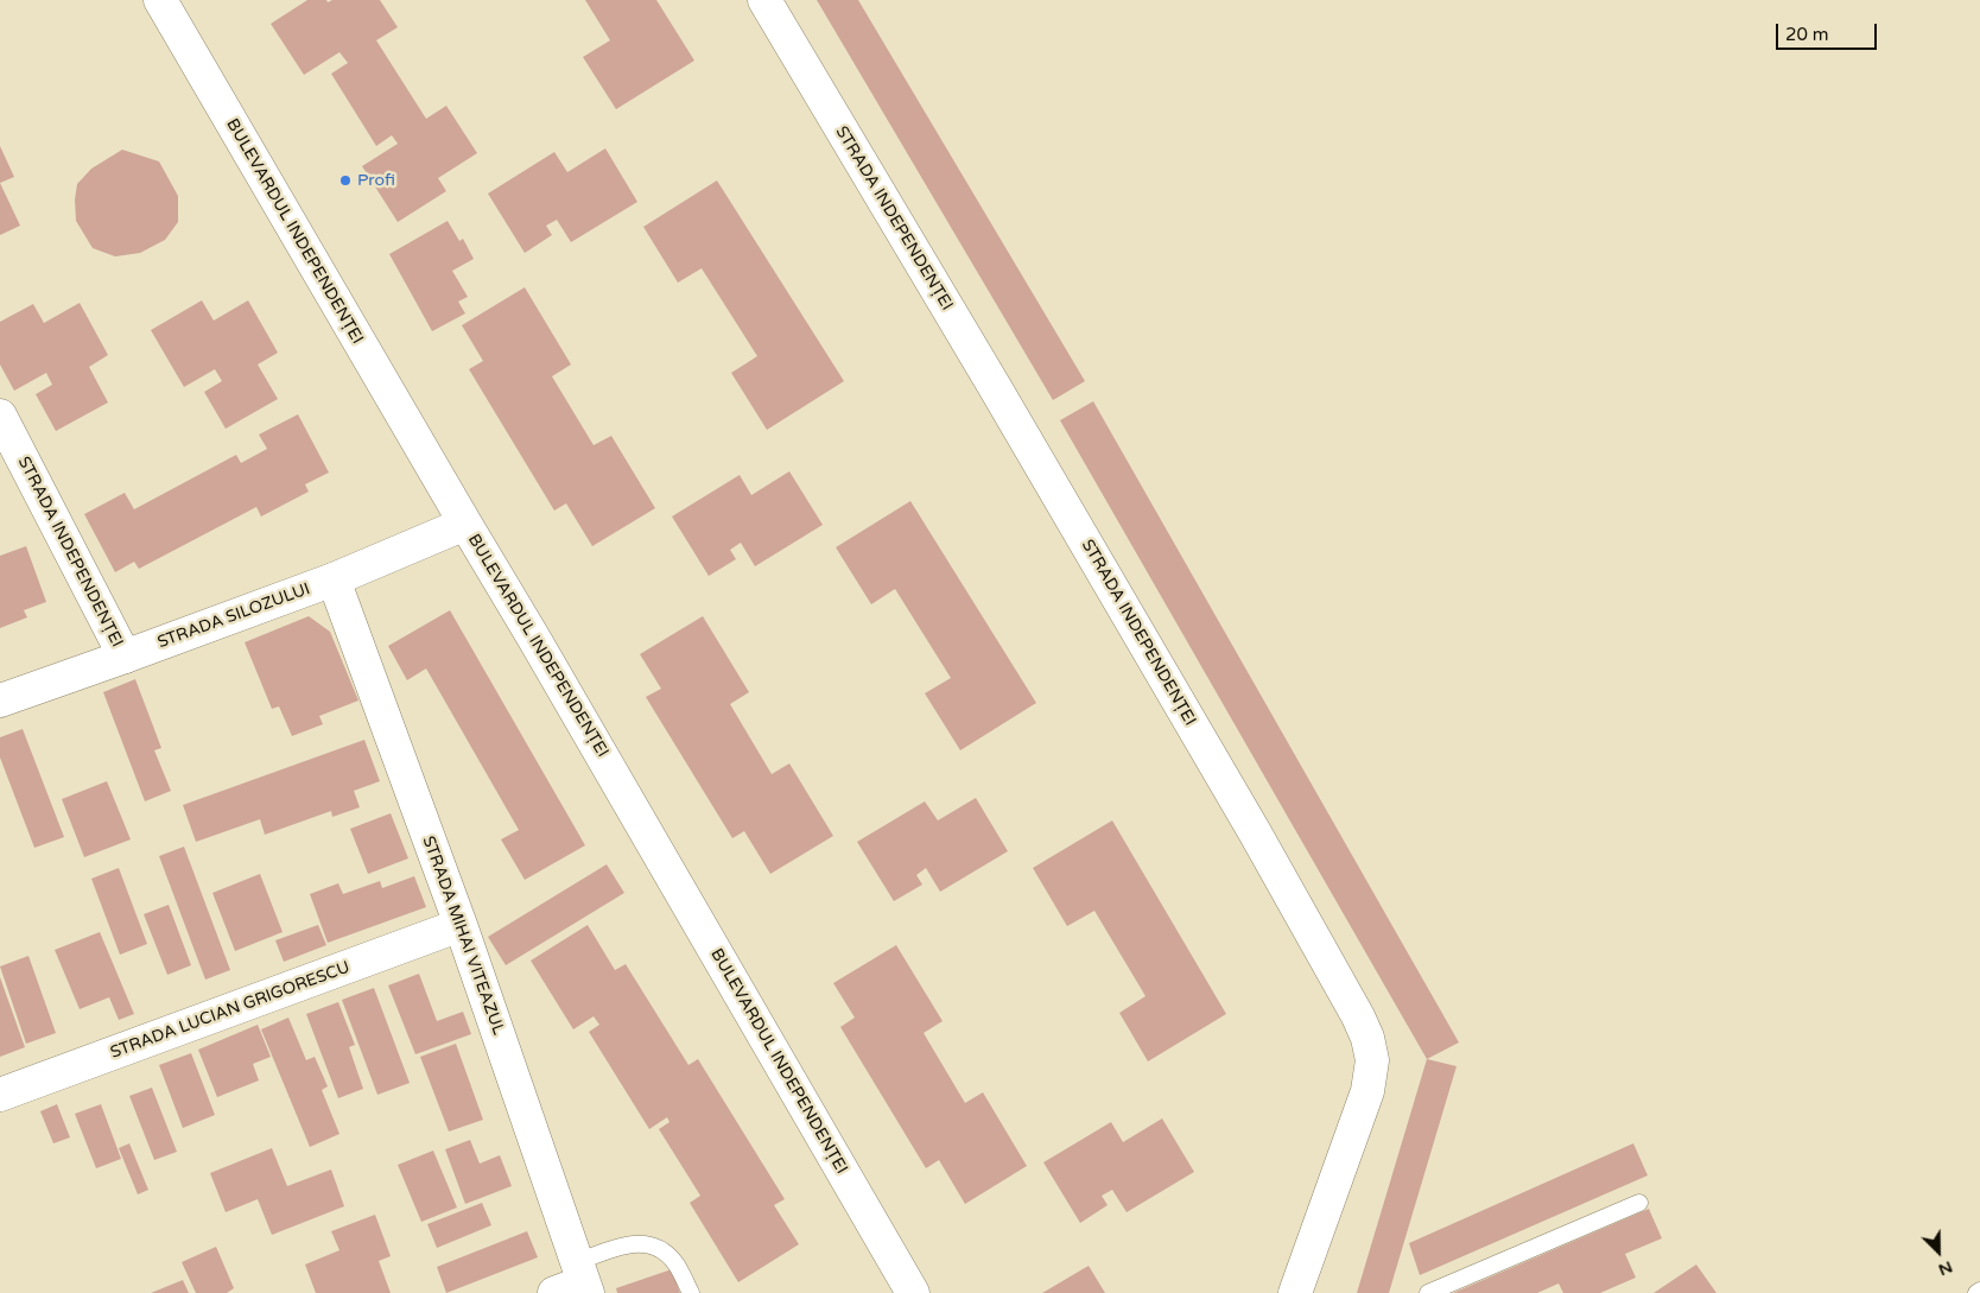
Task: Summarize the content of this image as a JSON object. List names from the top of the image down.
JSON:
{
  "streets": {
    "street": [
      "STRADA INDEPENDENȚEI",
      "BULEVARDUL INDEPENDENȚEI",
      "STRADA SILOZULUI",
      "STRADA MIHAI VITEAZUL",
      "STRADA LUCIAN GRIGORESCU"
    ]
  },
  "crossings": [
    ["STRADA INDEPENDENȚEI", "STRADA SILOZULUI"],
    ["BULEVARDUL INDEPENDENȚEI", "STRADA SILOZULUI"],
    ["STRADA SILOZULUI", "STRADA MIHAI VITEAZUL"],
    ["STRADA MIHAI VITEAZUL", "STRADA LUCIAN GRIGORESCU"]
  ],
  "places": ["Profi"],
  "scale_bar": "20 m",
  "north": "bottom right"
}
